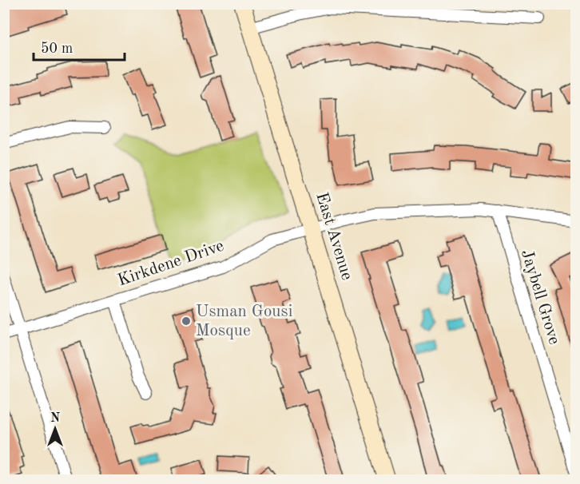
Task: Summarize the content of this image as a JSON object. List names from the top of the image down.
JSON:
{
  "streets": {
    "street": ["East Avenue", "Kirkdene Drive", "Jaybell Grove"]
  },
  "crossings": [
    ["East Avenue", "Kirkdene Drive"],
    ["Kirkdene Drive", "Jaybell Grove"]
  ],
  "places": ["Usman Gousi Mosque"],
  "scale_bar": "50 m",
  "north": "top"
}
